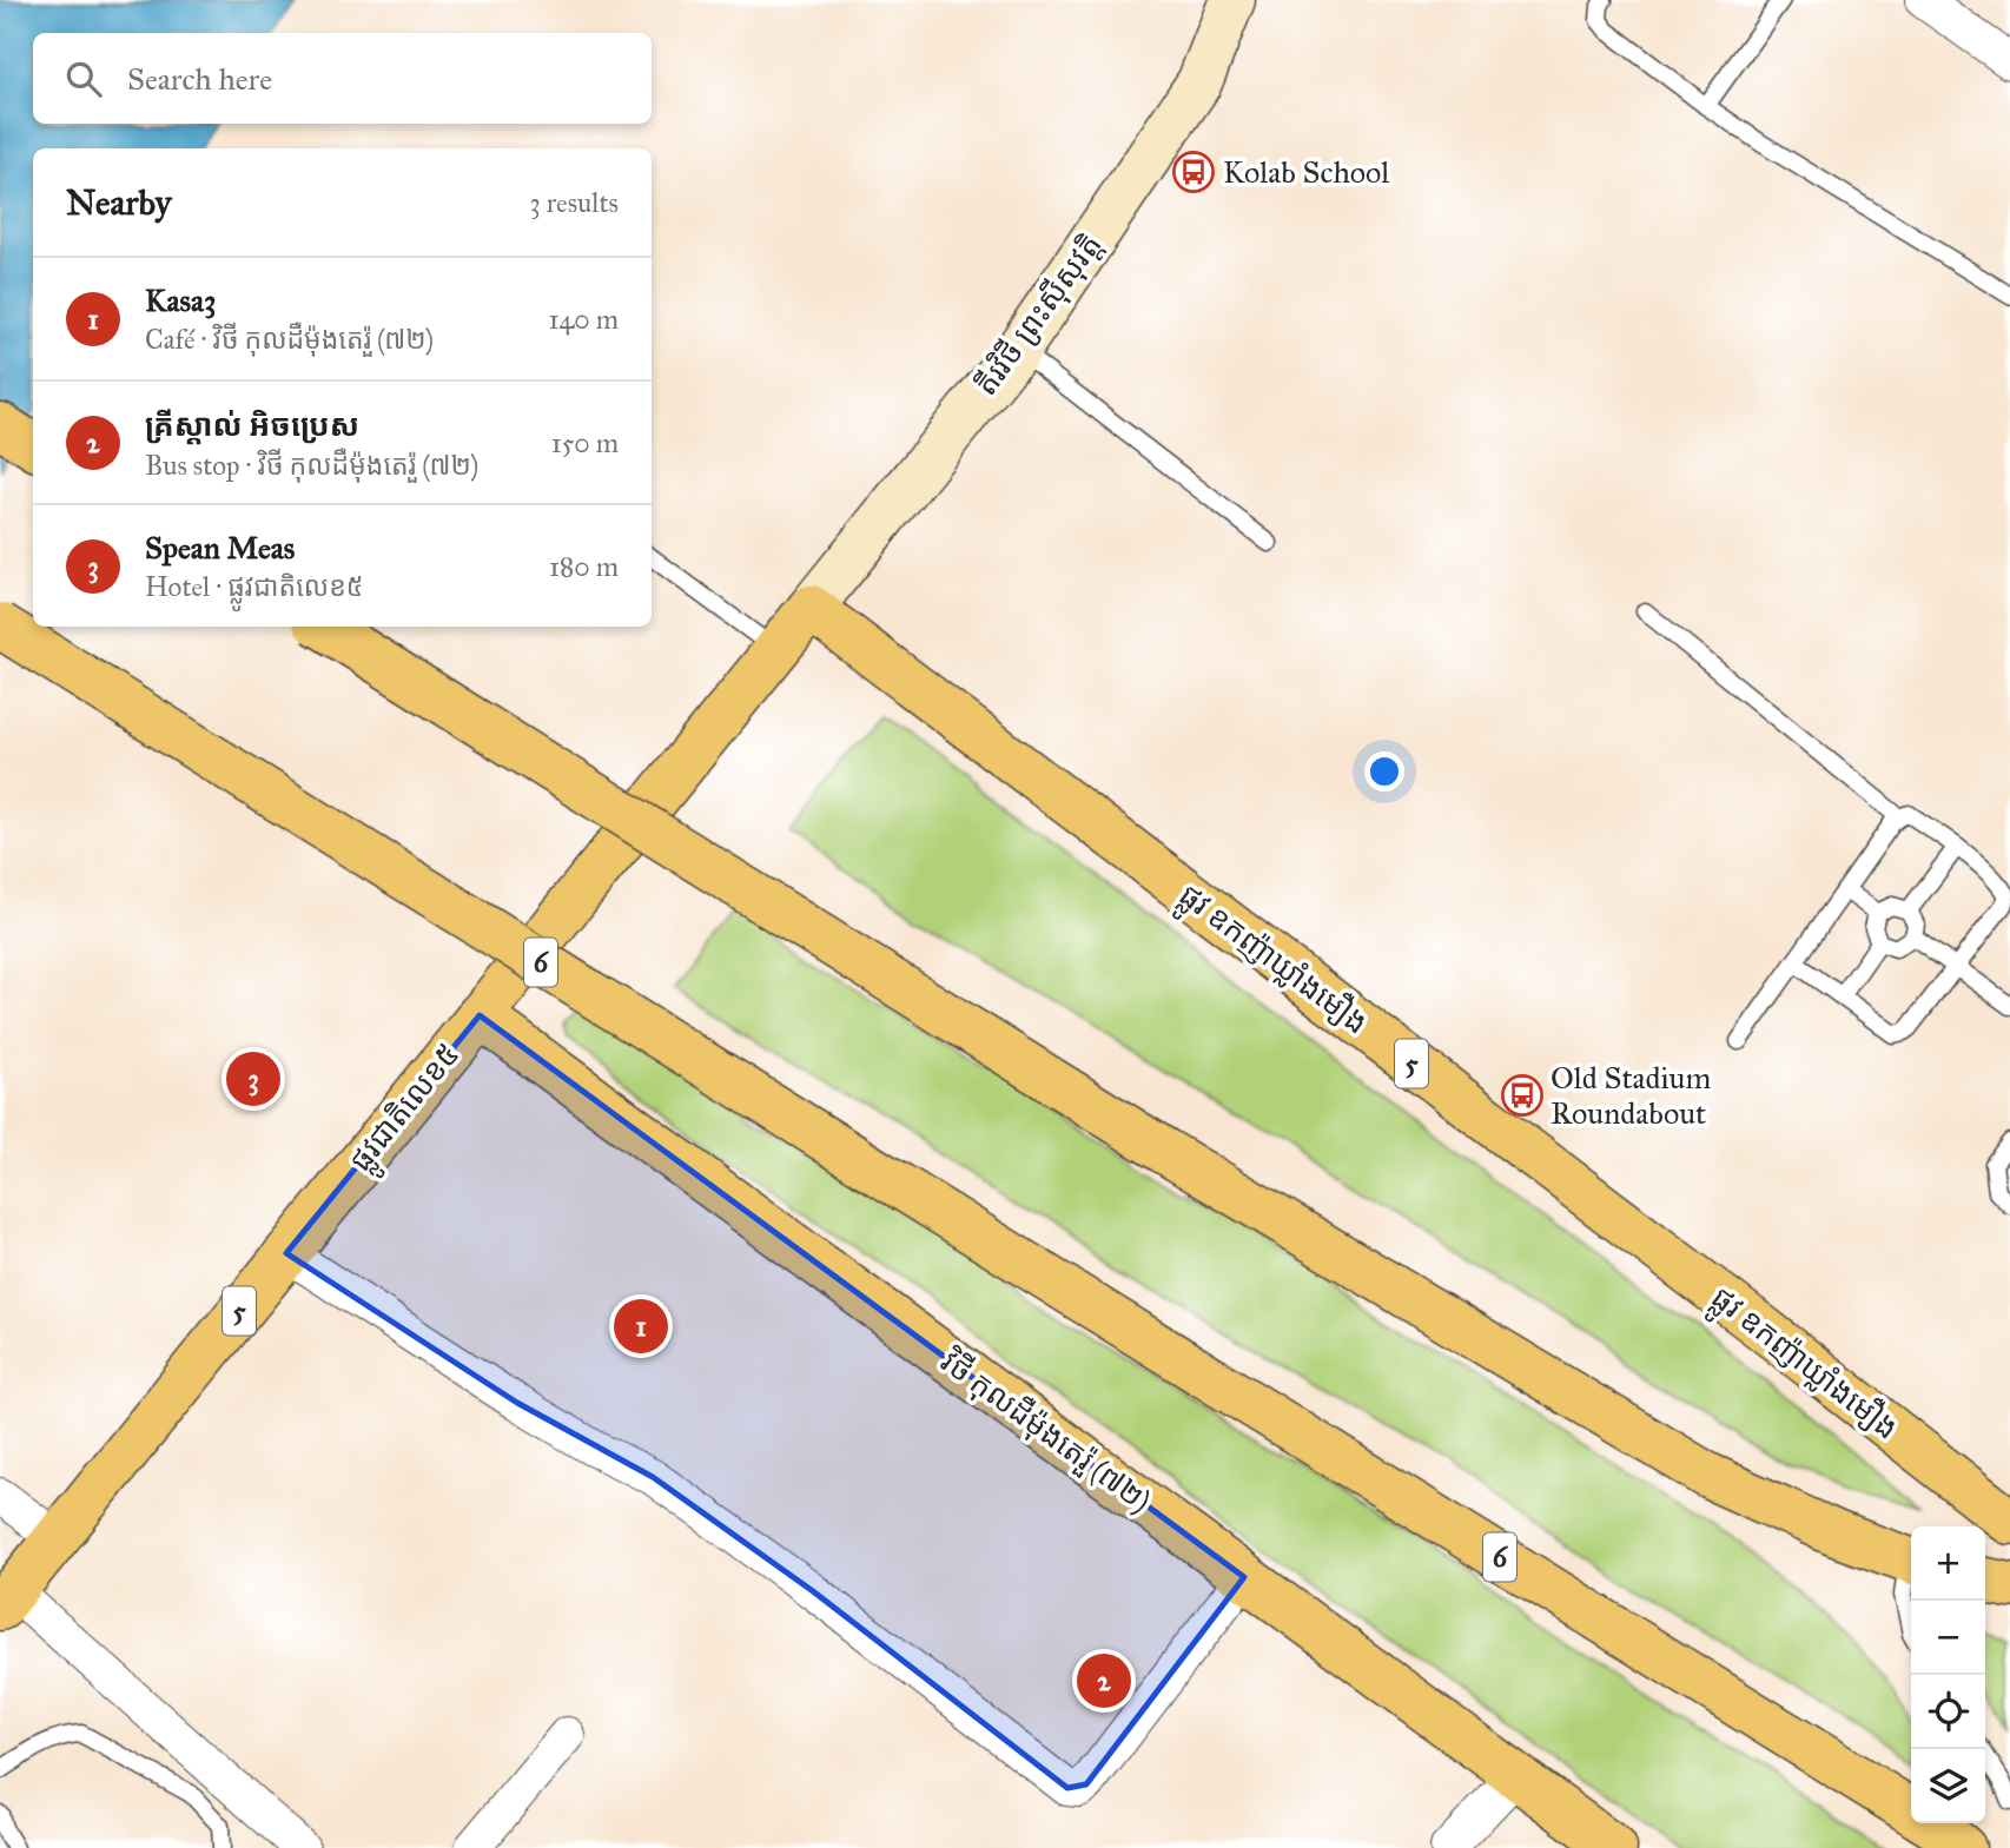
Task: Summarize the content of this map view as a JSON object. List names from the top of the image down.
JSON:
{
  "streets": {
    "highway": [
      "ផ្លូវ ឧកញ៉ាឃ្លាំងមឿង",
      "6",
      "5",
      "ផ្លូវជាតិលេខ៥",
      "វិថី កុលដឺម៉ុងតេរ៉ួ (៧២)"
    ],
    "main road": ["តីរវិថី ព្រះស៊ីសុវត្តិ"]
  },
  "crossings": [
    ["តីរវិថី ព្រះស៊ីសុវត្តិ", "ផ្លូវ ឧកញ៉ាឃ្លាំងមឿង"],
    ["តីរវិថី ព្រះស៊ីសុវត្តិ", "ផ្លូវជាតិលេខ៥"],
    ["ផ្លូវ ឧកញ៉ាឃ្លាំងមឿង", "ផ្លូវជាតិលេខ៥"],
    ["ផ្លូវជាតិលេខ៥", "វិថី កុលដឺម៉ុងតេរ៉ួ (៧២)"]
  ],
  "places": {
    "bus stop": ["Kolab School", "Old Stadium Roundabout"]
  },
  "page": {
    "search": "Search here",
    "heading": ["Nearby", "3 results"],
    "list": [
      {
        "mark": "1",
        "name": "Kasa3",
        "note": "Café · វិថី កុលដឺម៉ុងតេរ៉ួ (៧២)",
        "value": "140 m"
      },
      {
        "mark": "2",
        "name": "គ្រីស្តាល់ អិចប្រេស",
        "note": "Bus stop · វិថី កុលដឺម៉ុងតេរ៉ួ (៧២)",
        "value": "150 m"
      },
      {
        "mark": "3",
        "name": "Spean Meas",
        "note": "Hotel · ផ្លូវជាតិលេខ៥",
        "value": "180 m"
      }
    ],
    "pins": ["3", "1", "2"],
    "map_buttons": ["+", "−"]
  }
}
